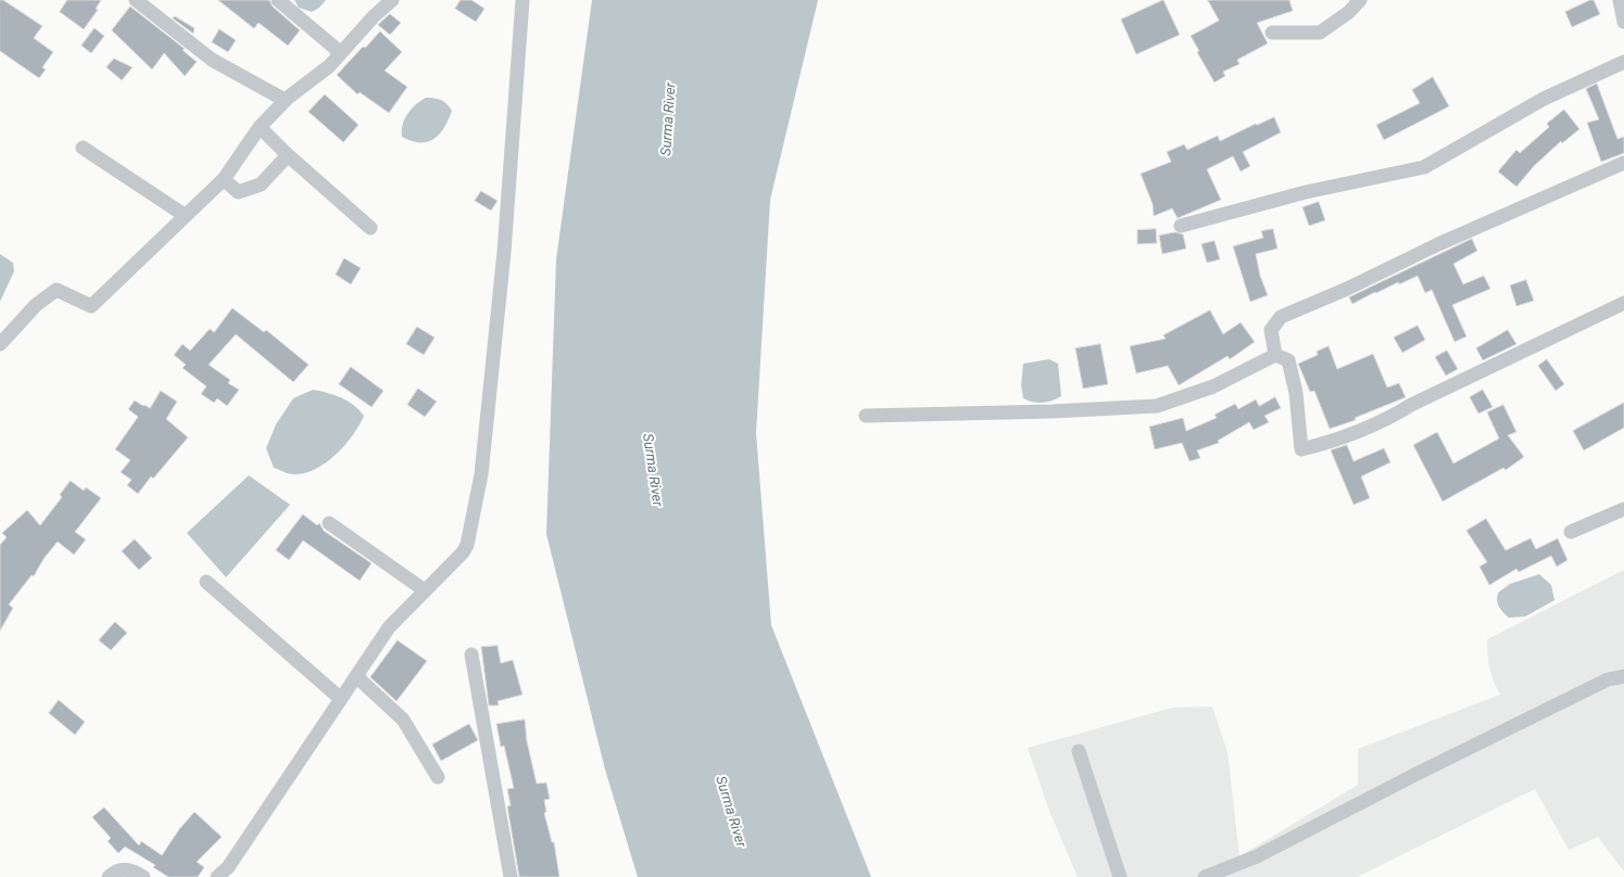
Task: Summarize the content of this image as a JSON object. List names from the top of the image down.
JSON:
{
  "water": ["Surma River"]
}
